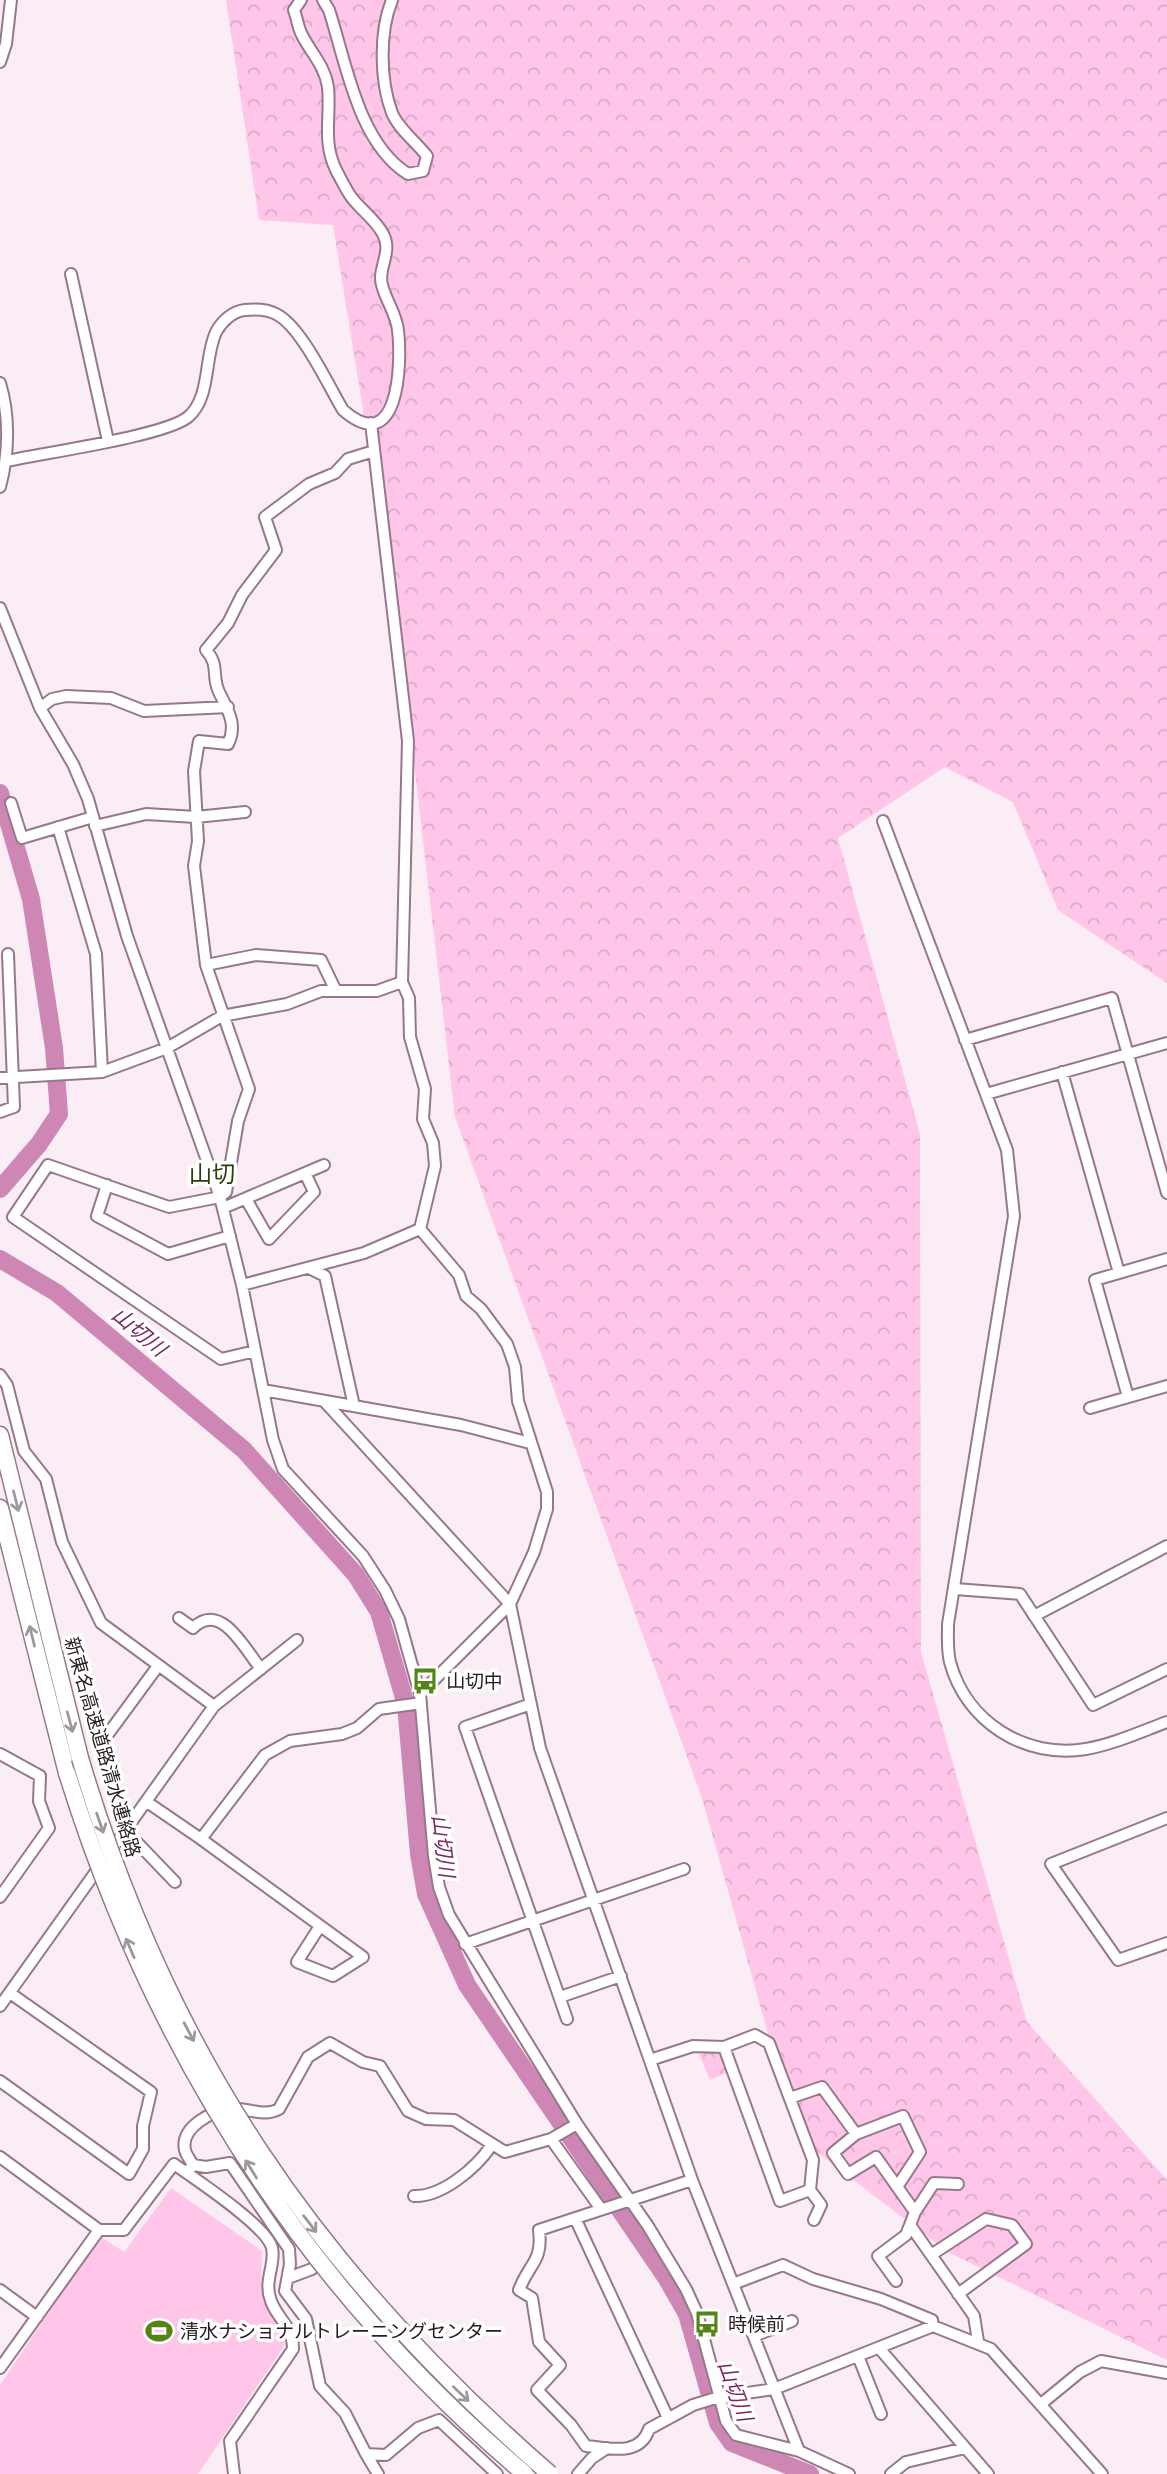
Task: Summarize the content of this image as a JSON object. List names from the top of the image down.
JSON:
{
  "streets": {
    "highway": ["新東名高速道路清水連絡路"]
  },
  "districts": ["山切"],
  "water": ["山切川"],
  "places": {
    "bus stop": ["山切中", "時候前"],
    "sports": ["清水ナショナルトレーニングセンター"]
  }
}
